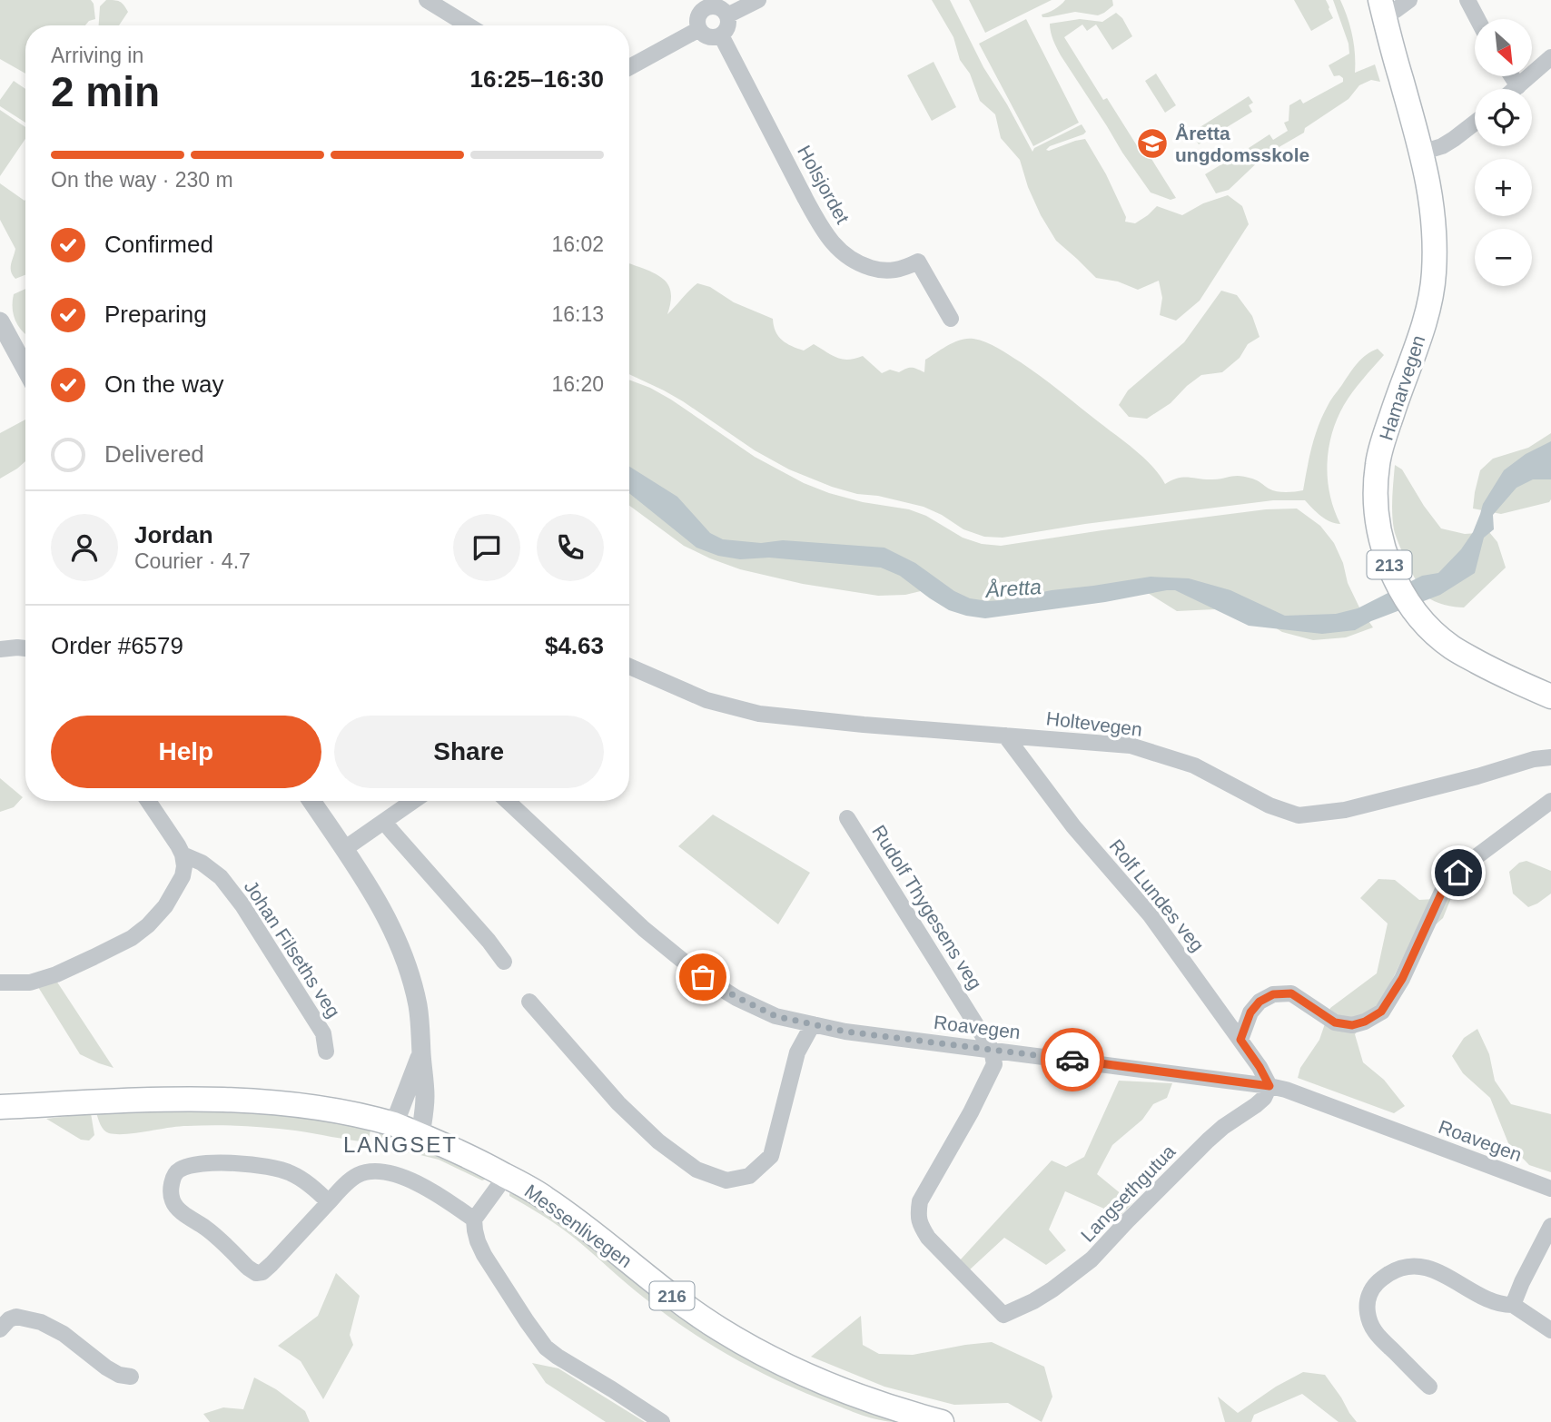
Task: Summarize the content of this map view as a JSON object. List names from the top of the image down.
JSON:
{
  "streets": {
    "main road": [
      "Hamarvegen",
      "213",
      "Messenlivegen",
      "216"
    ],
    "street": [
      "Holsjordet",
      "Holtevegen",
      "Rolf Lundes veg",
      "Rudolf Thygesens veg",
      "Johan Filseths veg",
      "Roavegen",
      "Langsethgutua"
    ]
  },
  "crossings": [
    ["Holtevegen", "Rolf Lundes veg"],
    ["Rolf Lundes veg", "Roavegen"],
    ["Rolf Lundes veg", "Langsethgutua"],
    ["Rudolf Thygesens veg", "Roavegen"],
    ["Rudolf Thygesens veg", "Langsethgutua"],
    ["Roavegen", "Langsethgutua"]
  ],
  "districts": ["LANGSET"],
  "water": ["Åretta"],
  "places": {
    "school or university": ["Åretta ungdomsskole"]
  },
  "north": "bottom right",
  "page": {
    "map_buttons": ["+", "−"],
    "heading": ["2 min", "Arriving in", "16:25–16:30"],
    "panel": [
      "Jordan",
      "Courier · 4.7",
      "Order #6579",
      "$4.63"
    ],
    "bar": "On the way · 230 m",
    "list": [
      ["Confirmed", "16:02"],
      ["Preparing", "16:13"],
      ["On the way", "16:20"],
      "Delivered"
    ],
    "buttons": ["Help", "Share"]
  }
}
